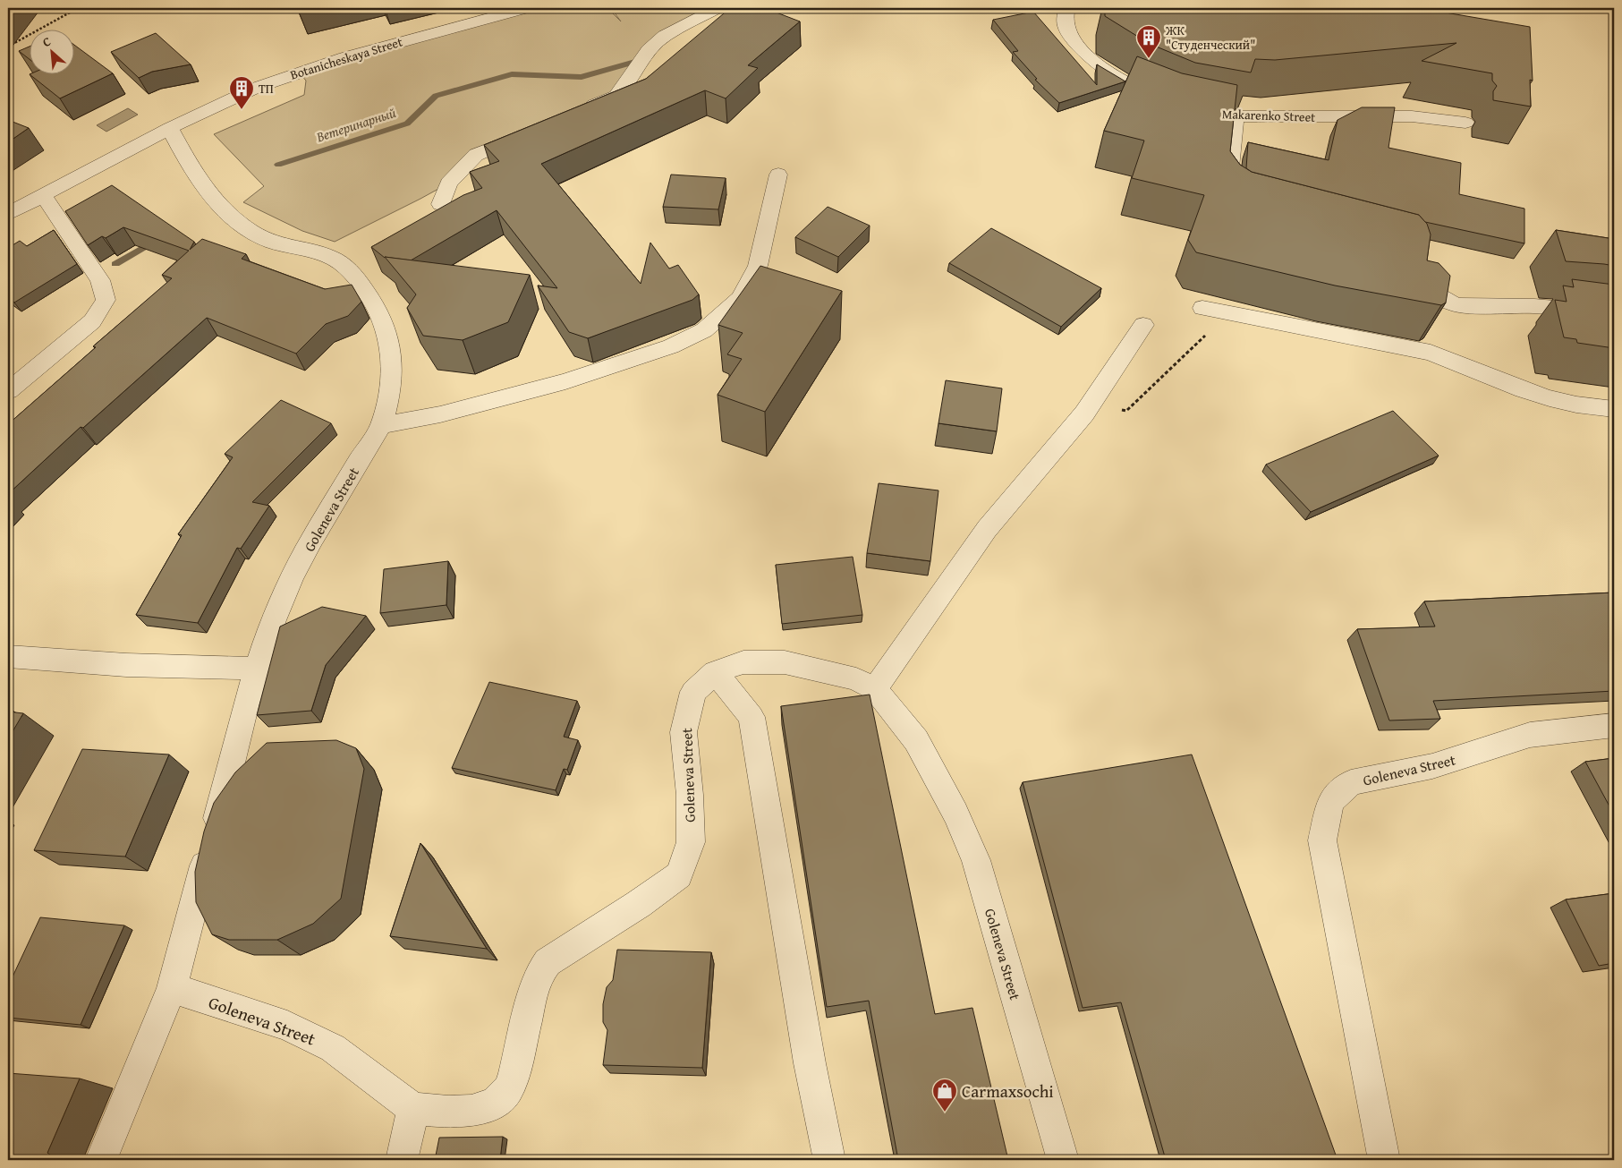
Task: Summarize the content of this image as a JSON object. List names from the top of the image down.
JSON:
{
  "streets": {
    "street": ["Botanicheskaya Street", "Makarenko Street", "Goleneva Street"]
  },
  "crossings": [
    ["Botanicheskaya Street", "Goleneva Street"]
  ],
  "water": ["Ветеринарный"],
  "places": {
    "building": ["ЖК \"Студенческий\"", "ТП"],
    "shop": ["Carmaxsochi"]
  },
  "north": "top left"
}
